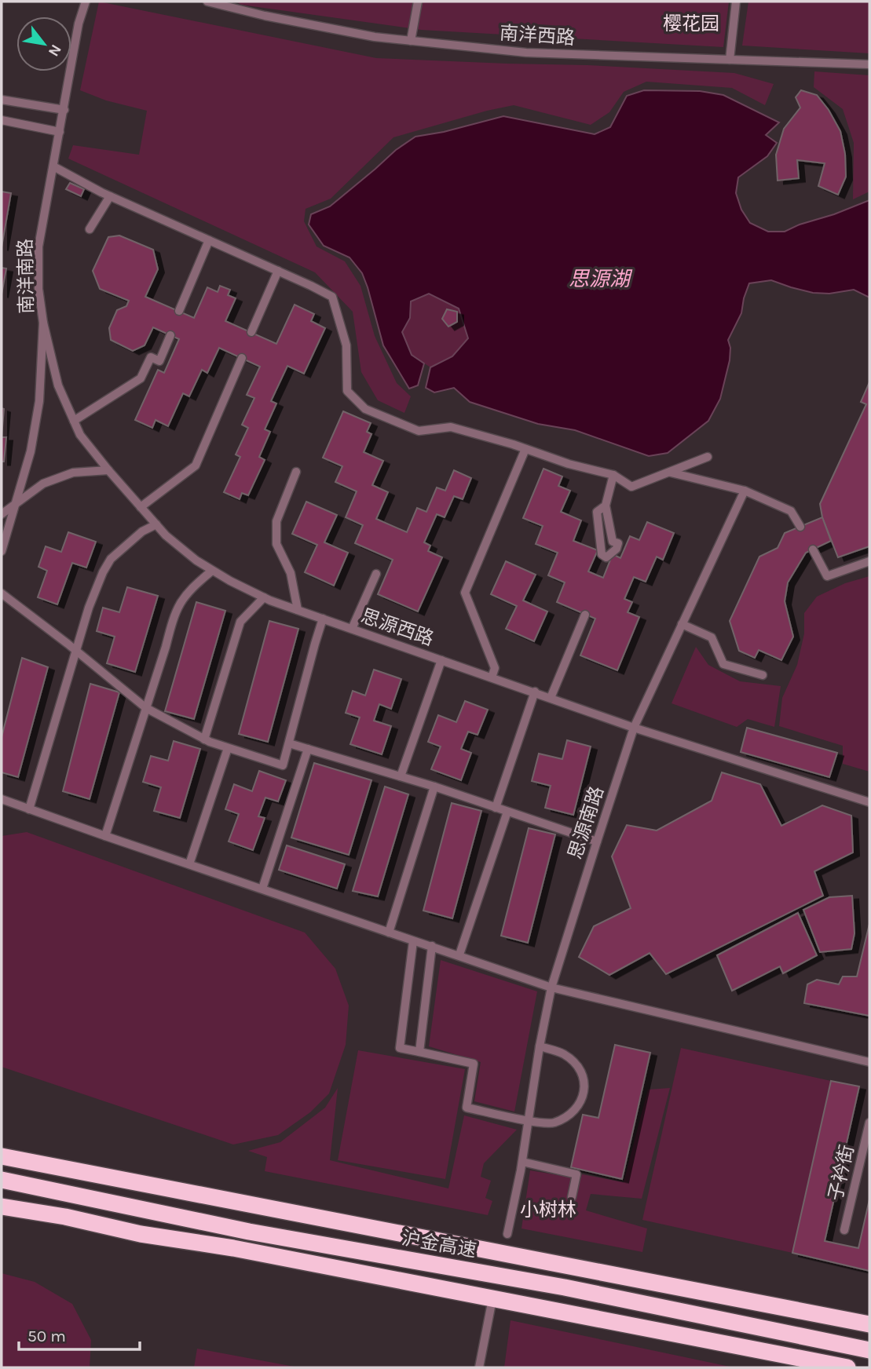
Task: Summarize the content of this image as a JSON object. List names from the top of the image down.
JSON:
{
  "streets": {
    "highway": ["沪金高速"],
    "lane": [
      "南洋西路",
      "南洋南路",
      "思源西路",
      "思源南路",
      "子衿街"
    ]
  },
  "crossings": [
    ["南洋南路", "思源西路"],
    ["思源西路", "思源南路"]
  ],
  "water": ["思源湖"],
  "parks": ["樱花园", "小树林"],
  "scale_bar": "50 m",
  "north": "bottom right"
}
